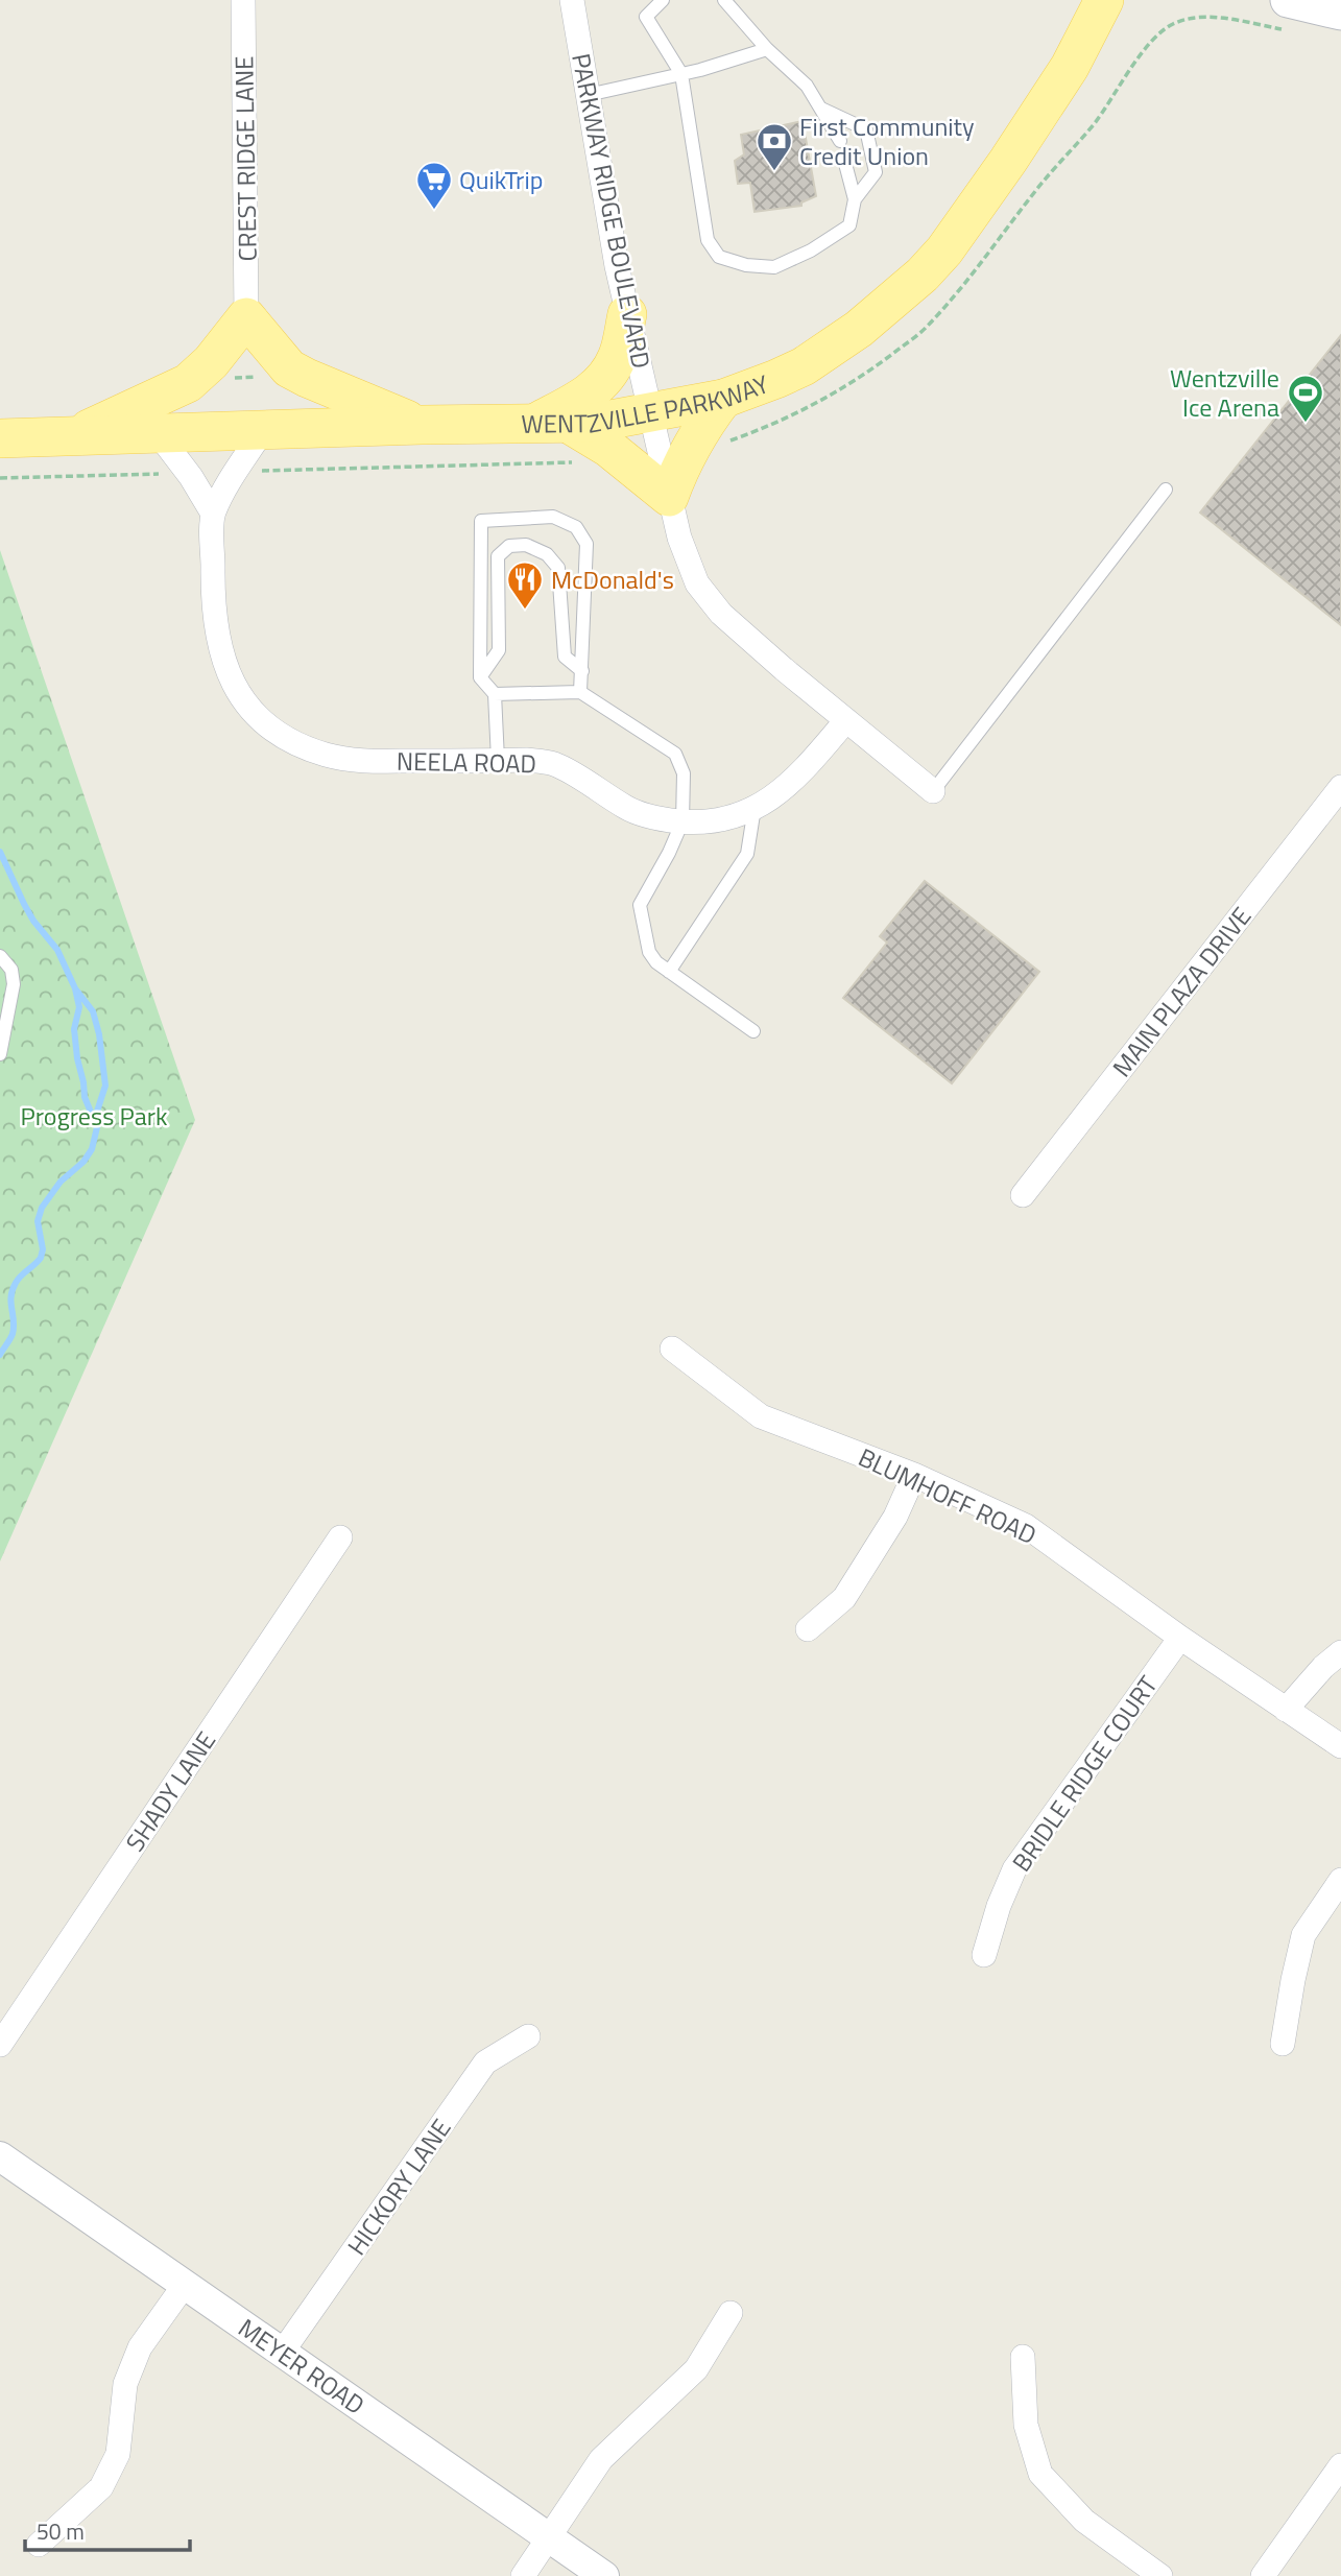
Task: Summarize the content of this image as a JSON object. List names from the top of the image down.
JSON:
{
  "streets": {
    "main road": ["WENTZVILLE PARKWAY"],
    "street": [
      "CREST RIDGE LANE",
      "PARKWAY RIDGE BOULEVARD",
      "NEELA ROAD",
      "MAIN PLAZA DRIVE",
      "BLUMHOFF ROAD",
      "BRIDLE RIDGE COURT",
      "SHADY LANE",
      "HICKORY LANE",
      "MEYER ROAD"
    ]
  },
  "crossings": [
    ["PARKWAY RIDGE BOULEVARD", "WENTZVILLE PARKWAY"],
    ["PARKWAY RIDGE BOULEVARD", "NEELA ROAD"],
    ["WENTZVILLE PARKWAY", "NEELA ROAD"],
    ["BLUMHOFF ROAD", "BRIDLE RIDGE COURT"],
    ["HICKORY LANE", "MEYER ROAD"]
  ],
  "parks": ["Progress Park"],
  "places": {
    "bank": ["First Community Credit Union"],
    "supermarket": ["QuikTrip"],
    "sports": ["Wentzville Ice Arena"],
    "restaurant": ["McDonald's"]
  },
  "scale_bar": "50 m"
}
